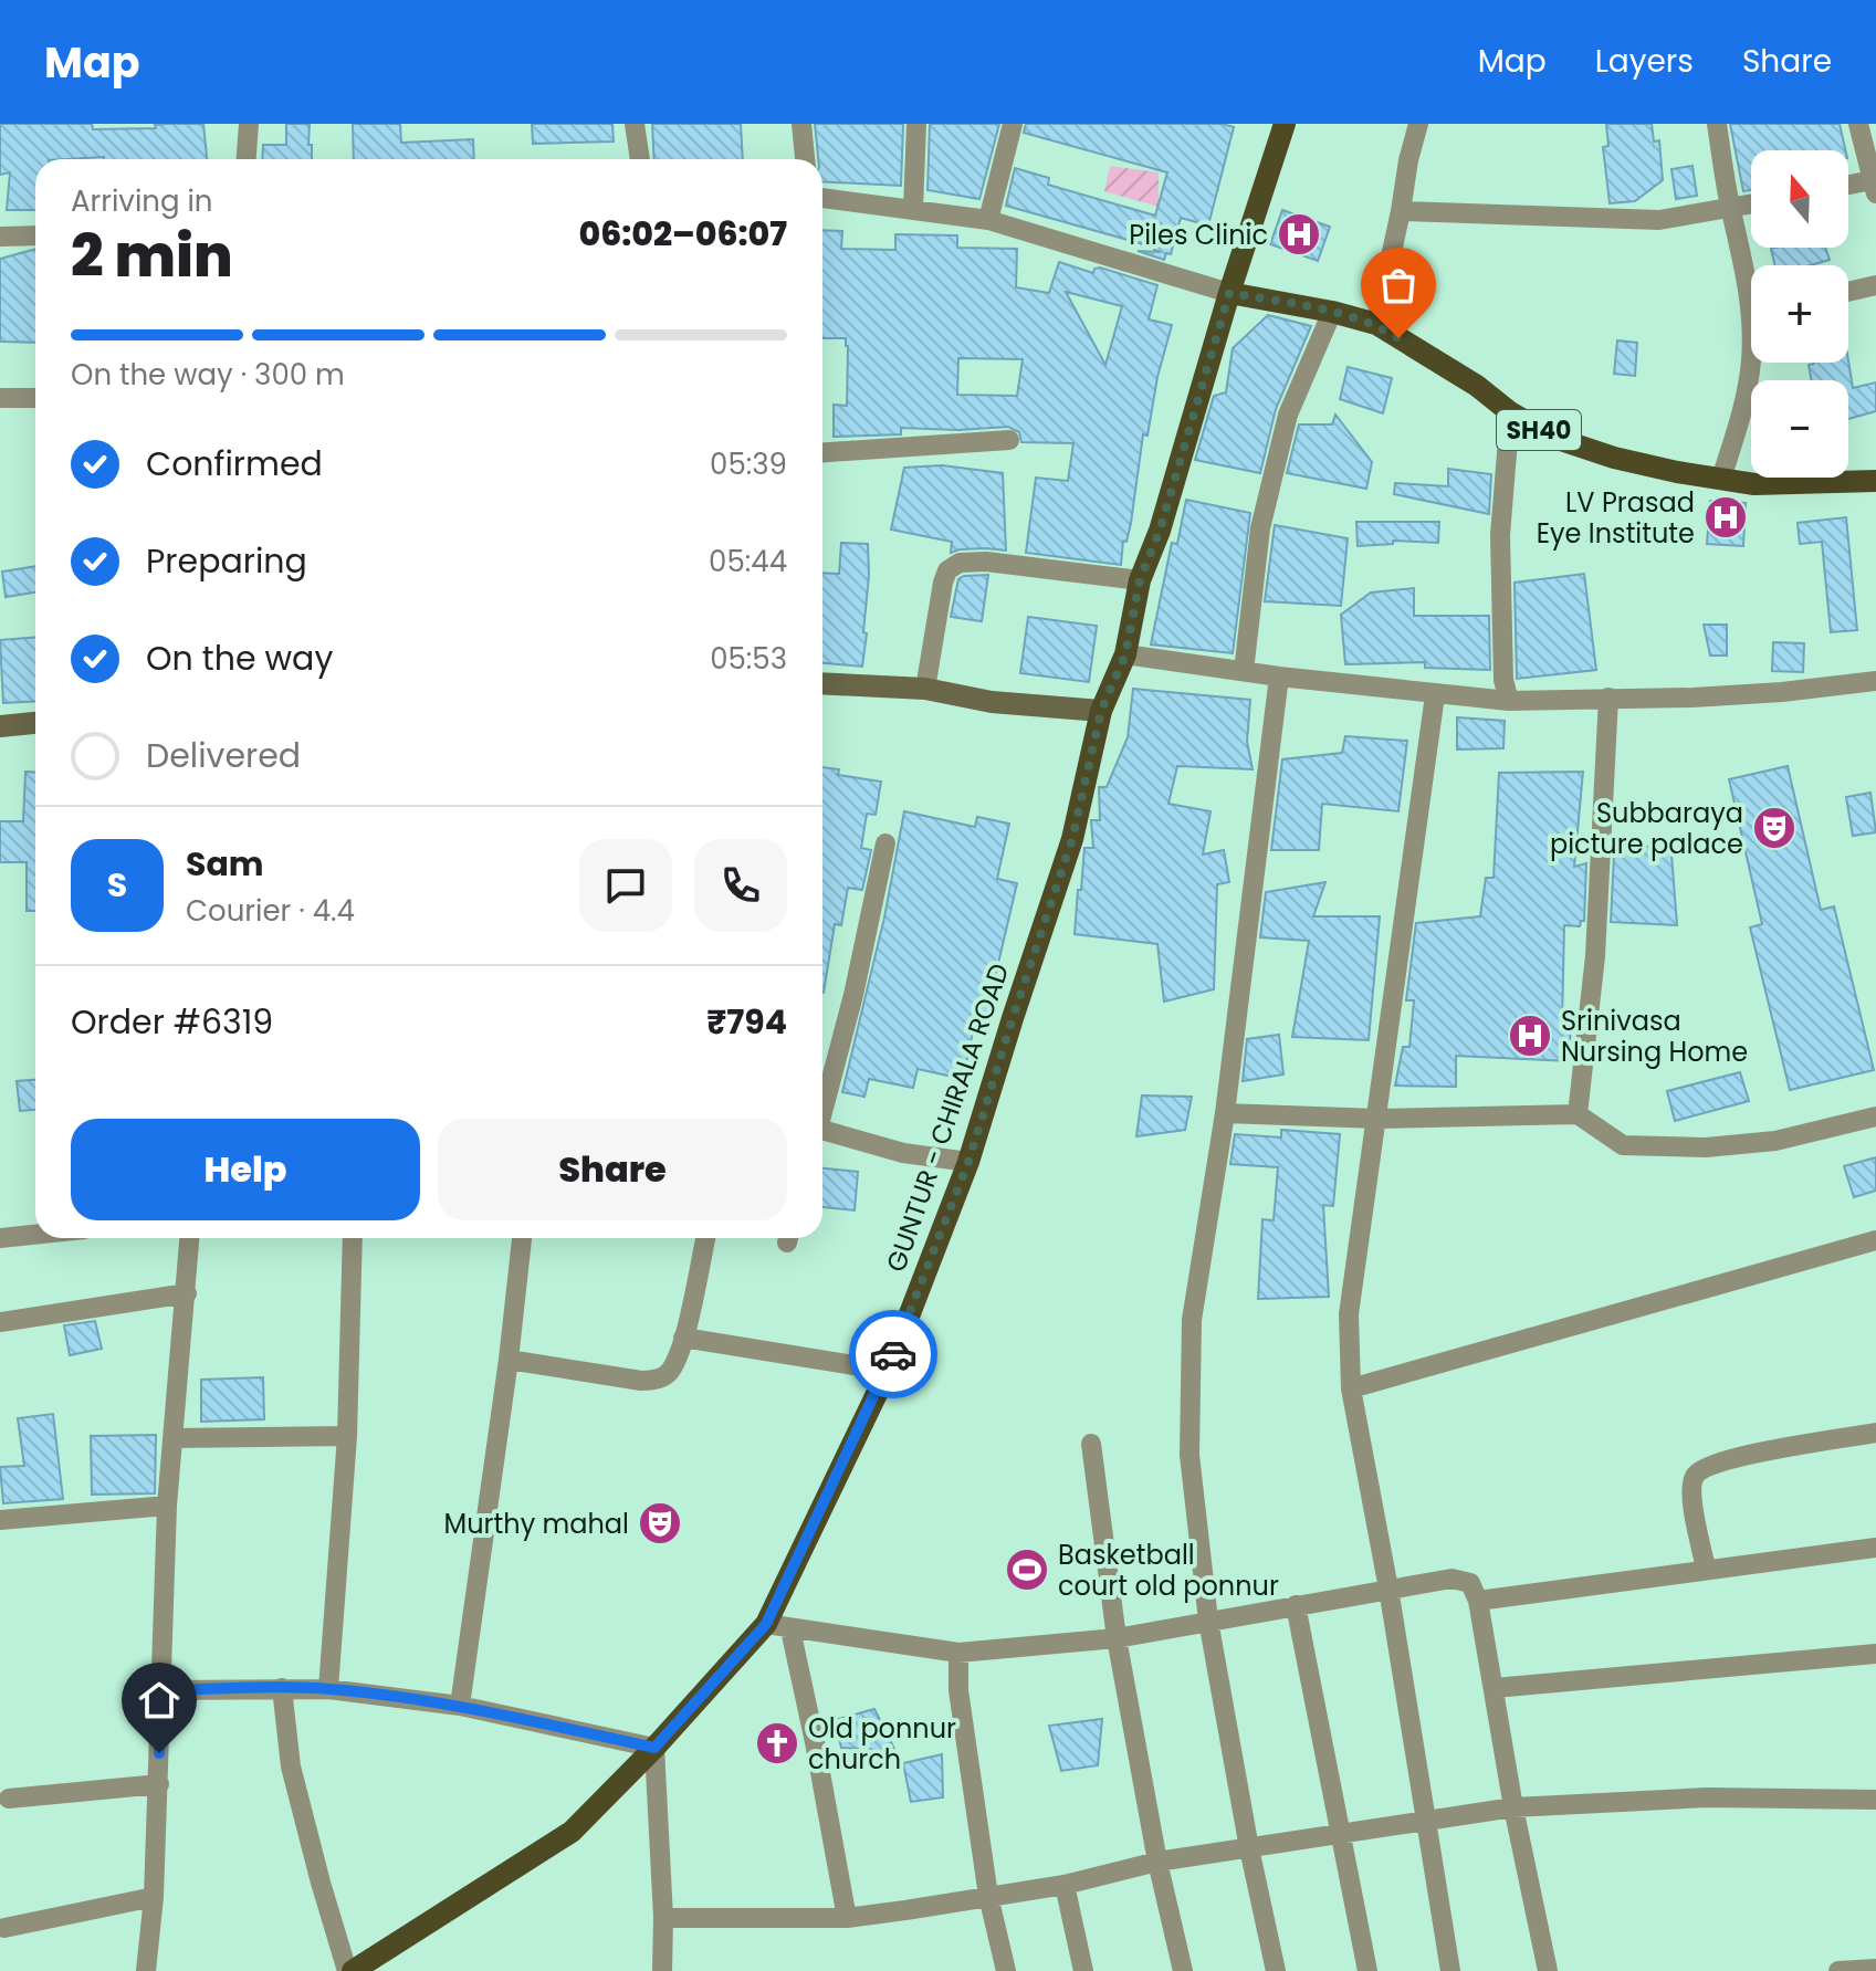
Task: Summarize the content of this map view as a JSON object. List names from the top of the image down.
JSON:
{
  "streets": {
    "main road": ["SH40", "GUNTUR - CHIRALA ROAD"]
  },
  "crossings": [
    ["SH40", "GUNTUR - CHIRALA ROAD"]
  ],
  "places": {
    "hospital": ["Piles Clinic", "LV Prasad Eye Institute", "Srinivasa Nursing Home"],
    "theatre": ["Subbaraya picture palace", "Murthy mahal"],
    "sports": ["Basketball court old ponnur"],
    "church": ["Old ponnur church"]
  },
  "north": "top",
  "page": {
    "header": "Map",
    "nav": ["Map", "Layers", "Share"],
    "map_buttons": ["+", "−"],
    "heading": ["2 min", "Arriving in", "06:02–06:07"],
    "panel": [
      "Sam",
      "Courier · 4.4",
      "Order #6319",
      "₹794"
    ],
    "bar": "On the way · 300 m",
    "list": [
      ["Confirmed", "05:39"],
      ["Preparing", "05:44"],
      ["On the way", "05:53"],
      "Delivered"
    ],
    "round": "S",
    "buttons": ["Help", "Share"]
  }
}
